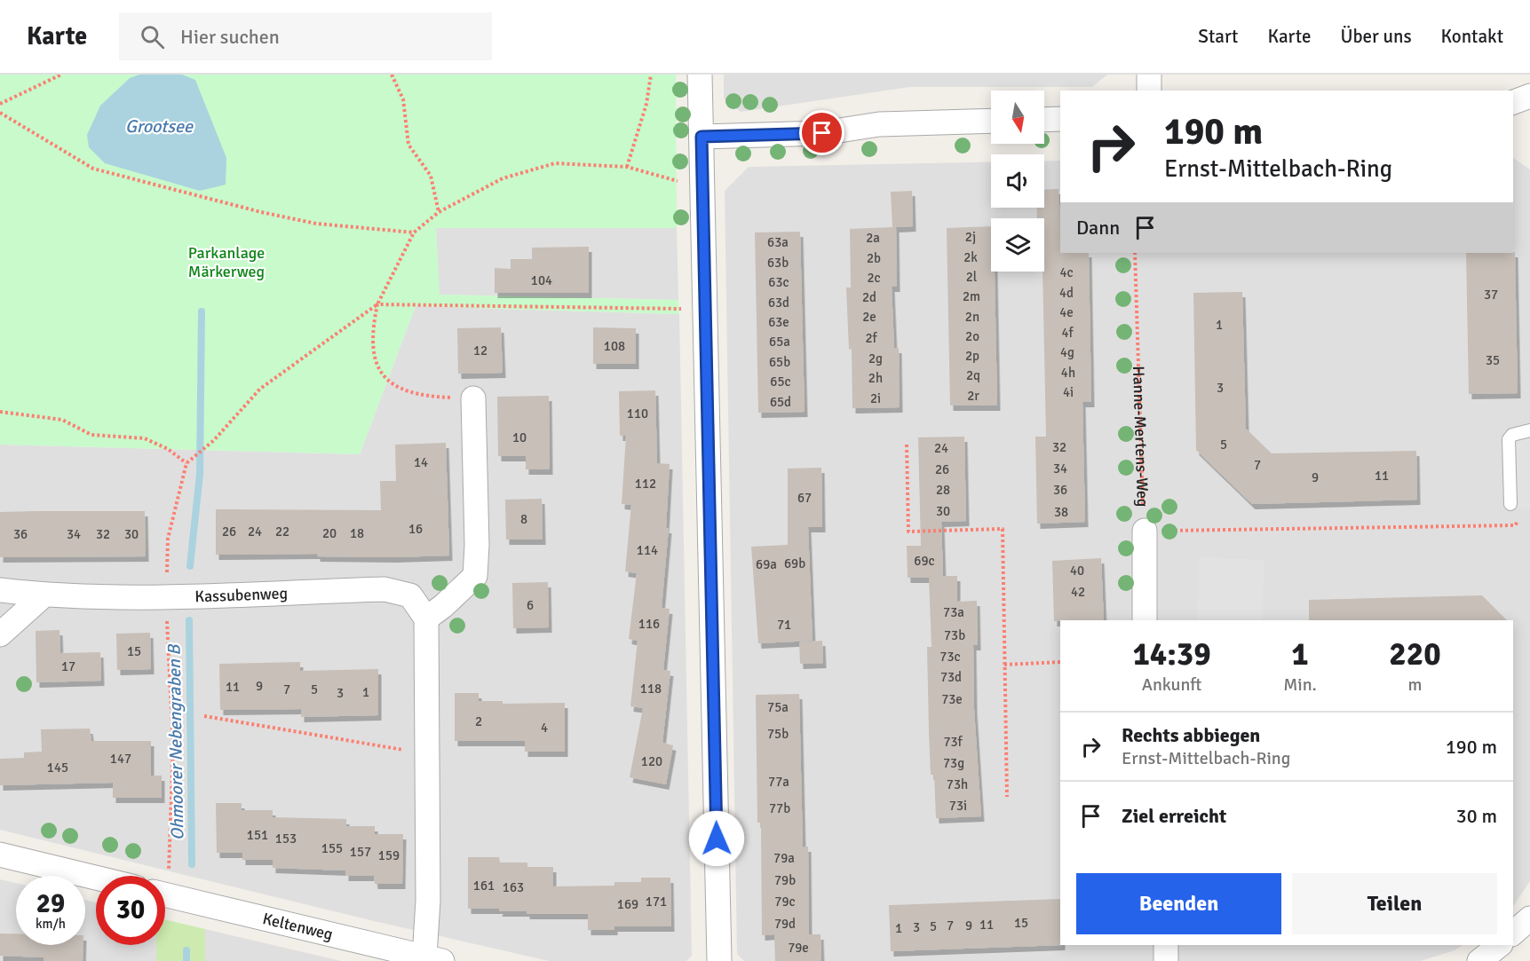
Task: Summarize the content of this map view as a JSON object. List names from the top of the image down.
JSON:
{
  "streets": {
    "street": ["Hanne-Mertens-Weg", "Kassubenweg", "Keltenweg"]
  },
  "water": ["Grootsee", "Ohmoorer Nebengraben B"],
  "parks": ["Parkanlage Märkerweg"],
  "house_numbers": [
    "2j",
    "2a",
    "63a",
    "2k",
    "2b",
    "63b",
    "4c",
    "2l",
    "2c",
    "104",
    "63c",
    "4d",
    "37",
    "2m",
    "2d",
    "63d",
    "4e",
    "2e",
    "2n",
    "63e",
    "1",
    "4f",
    "2o",
    "2f",
    "65a",
    "108",
    "12",
    "4g",
    "2p",
    "2g",
    "35",
    "65b",
    "4h",
    "2q",
    "2h",
    "65c",
    "3",
    "4i",
    "2r",
    "2i",
    "65d",
    "110",
    "10",
    "5",
    "32",
    "24",
    "14",
    "7",
    "34",
    "26",
    "11",
    "9",
    "112",
    "28",
    "36",
    "67",
    "30",
    "38",
    "8",
    "16",
    "26",
    "24",
    "22",
    "20",
    "18",
    "36",
    "34",
    "32",
    "30",
    "114",
    "69c",
    "69b",
    "69a",
    "40",
    "42",
    "6",
    "73a",
    "116",
    "71",
    "73b",
    "15",
    "73c",
    "17",
    "73d",
    "9",
    "11",
    "118",
    "7",
    "5",
    "1",
    "3",
    "73e",
    "75a",
    "2",
    "4",
    "75b",
    "73f",
    "147",
    "120",
    "73g",
    "145",
    "77a",
    "73h",
    "73i",
    "77b",
    "151",
    "153",
    "155",
    "157",
    "159",
    "79a",
    "79b",
    "161",
    "163",
    "171",
    "79c",
    "169",
    "15",
    "79d",
    "11",
    "7",
    "9",
    "5",
    "3",
    "1",
    "79e"
  ],
  "north": "bottom",
  "page": {
    "header": "Karte",
    "search": "Hier suchen",
    "nav": [
      "Start",
      "Karte",
      "Über uns",
      "Kontakt"
    ],
    "turn": ["190 m", "Ernst-Mittelbach-Ring"],
    "then": "Dann",
    "eta": [
      "14:39",
      "Ankunft",
      "1",
      "Min.",
      "220",
      "m"
    ],
    "list": [
      {
        "name": "Rechts abbiegen",
        "note": "Ernst-Mittelbach-Ring",
        "value": "190 m"
      },
      {
        "name": "Ziel erreicht",
        "value": "30 m"
      }
    ],
    "buttons": ["Beenden", "Teilen"],
    "speed": "29 km/h",
    "limit": "30"
  }
}
